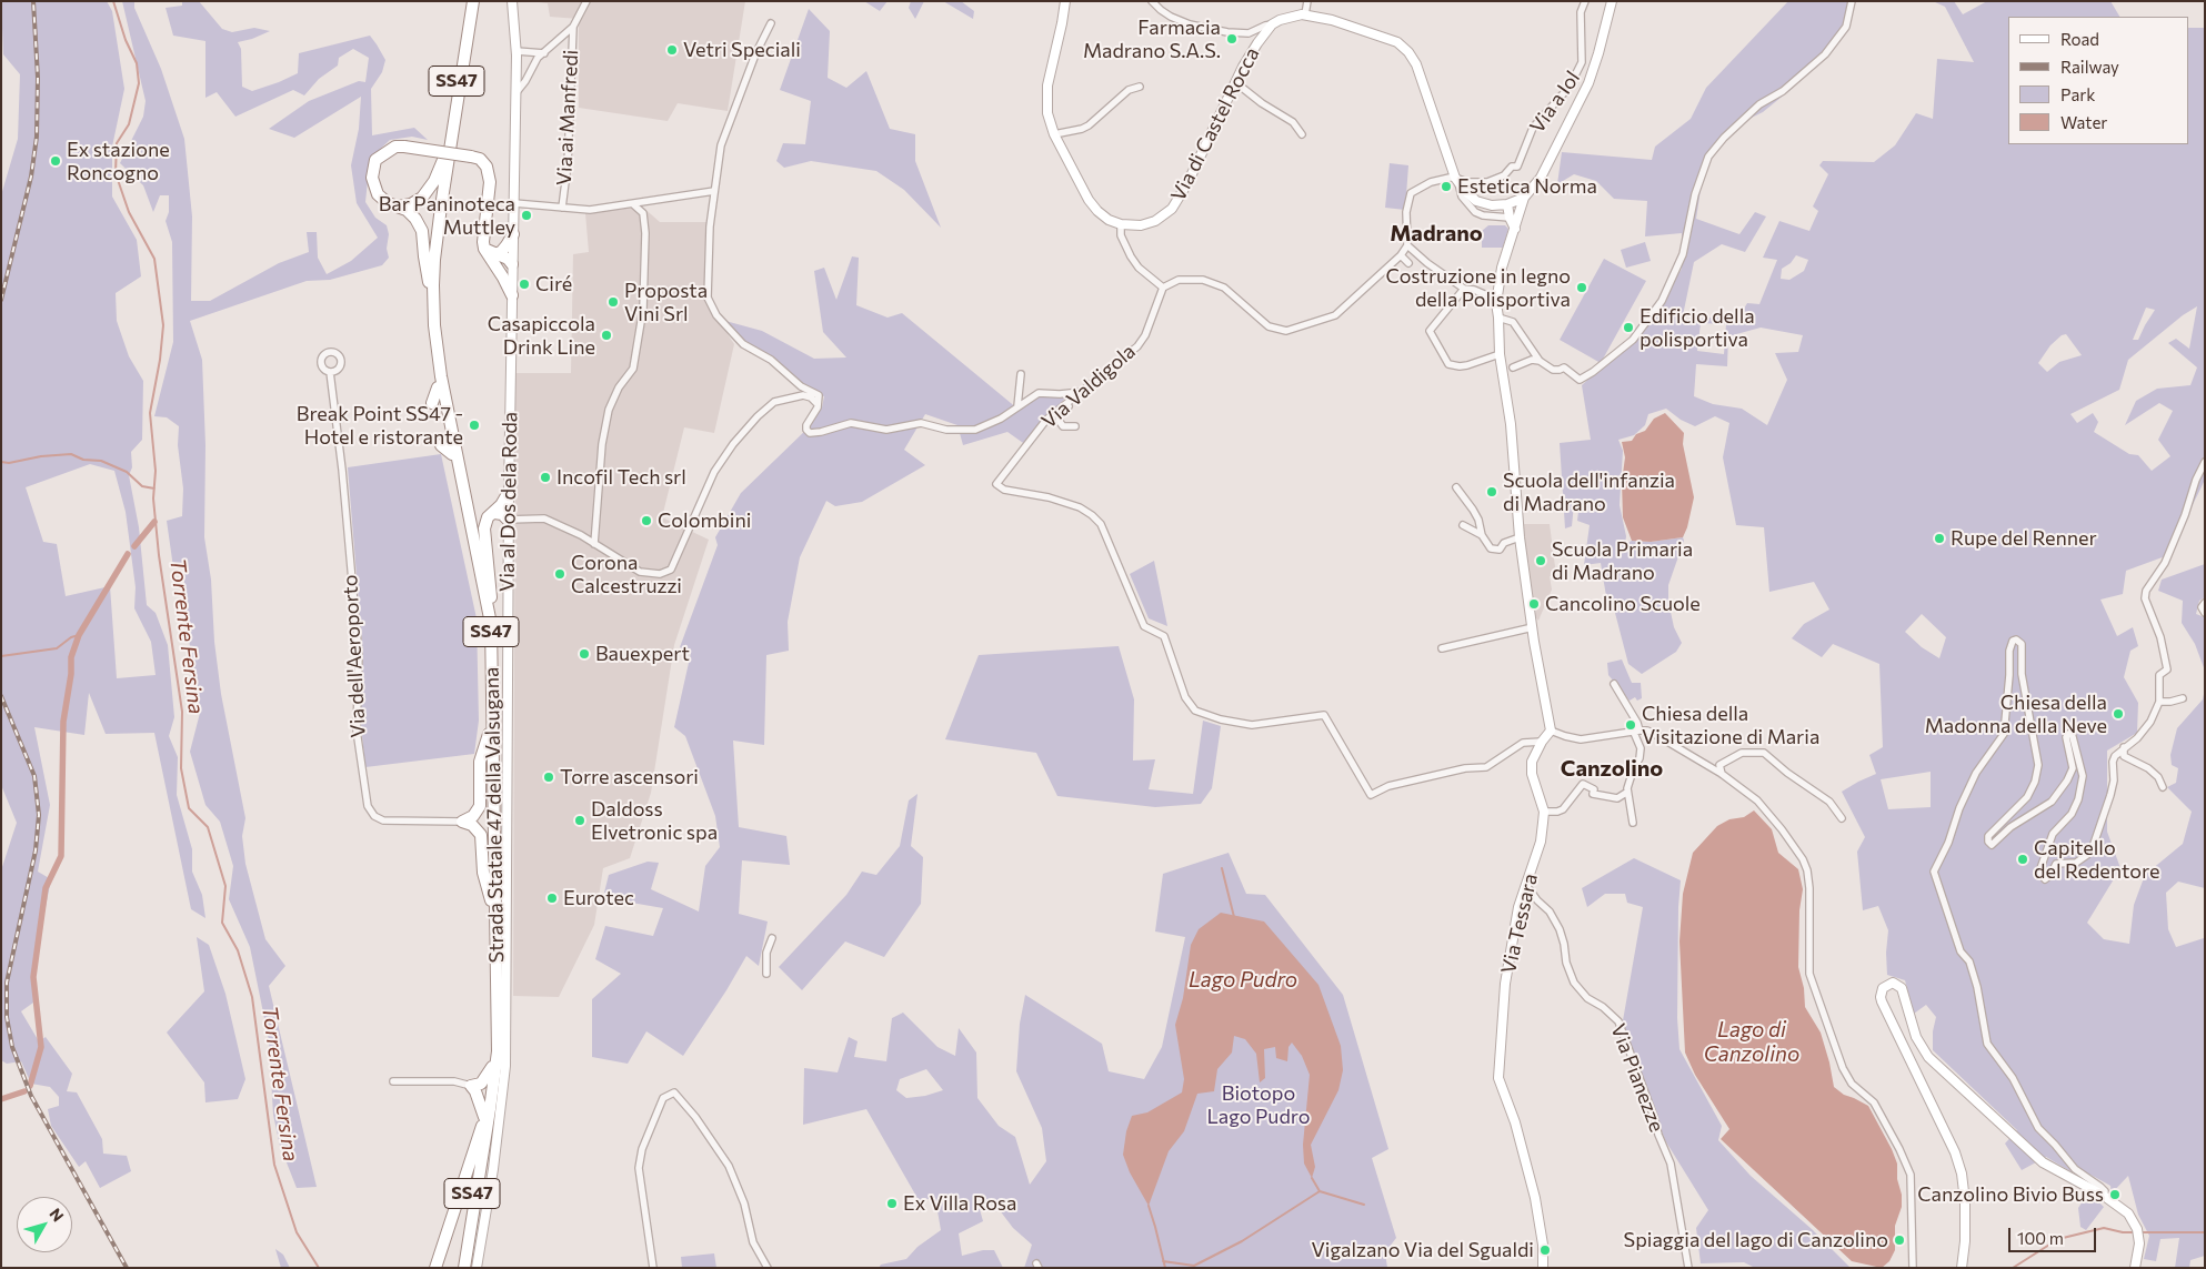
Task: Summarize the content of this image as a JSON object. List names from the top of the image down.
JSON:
{
  "streets": {
    "highway": ["SS47", "Strada Statale 47 della Valsugana"],
    "main road": ["Via di Castel Rocca", "Via al Dos dela Roda", "Via Tessara"],
    "street": [
      "Via a Iol",
      "Via ai Manfredi",
      "Via Valdigola",
      "Via dell'Aeroporto",
      "Via Pianezze"
    ]
  },
  "crossings": [
    ["Via ai Manfredi", "Via al Dos dela Roda"],
    ["Via Valdigola", "Via Tessara"],
    ["Via Tessara", "Via Pianezze"]
  ],
  "districts": ["Madrano", "Canzolino"],
  "water": ["Torrente Fersina", "Lago Pudro", "Lago di Canzolino"],
  "parks": ["Biotopo Lago Pudro"],
  "places": [
    "Farmacia Madrano S.A.S.",
    "Vetri Speciali",
    "Ex stazione Roncogno",
    "Estetica Norma",
    "Bar Paninoteca Muttley",
    "Ciré",
    "Costruzione in legno della Polisportiva",
    "Proposta Vini Srl",
    "Edificio della polisportiva",
    "Casapiccola Drink Line",
    "Break Point SS47 - Hotel e ristorante",
    "Incofil Tech srl",
    "Scuola dell'infanzia di Madrano",
    "Colombini",
    "Rupe del Renner",
    "Scuola Primaria di Madrano",
    "Corona Calcestruzzi",
    "Cancolino Scuole",
    "Bauexpert",
    "Chiesa della Madonna della Neve",
    "Chiesa della Visitazione di Maria",
    "Torre ascensori",
    "Daldoss Elvetronic spa",
    "Capitello del Redentore",
    "Eurotec",
    "Canzolino Bivio Buss",
    "Ex Villa Rosa",
    "Spiaggia del lago di Canzolino",
    "Vigalzano Via del Sgualdi"
  ],
  "legend": [
    "Road",
    "Railway",
    "Park",
    "Water"
  ],
  "scale_bar": "100 m",
  "north": "top right"
}
